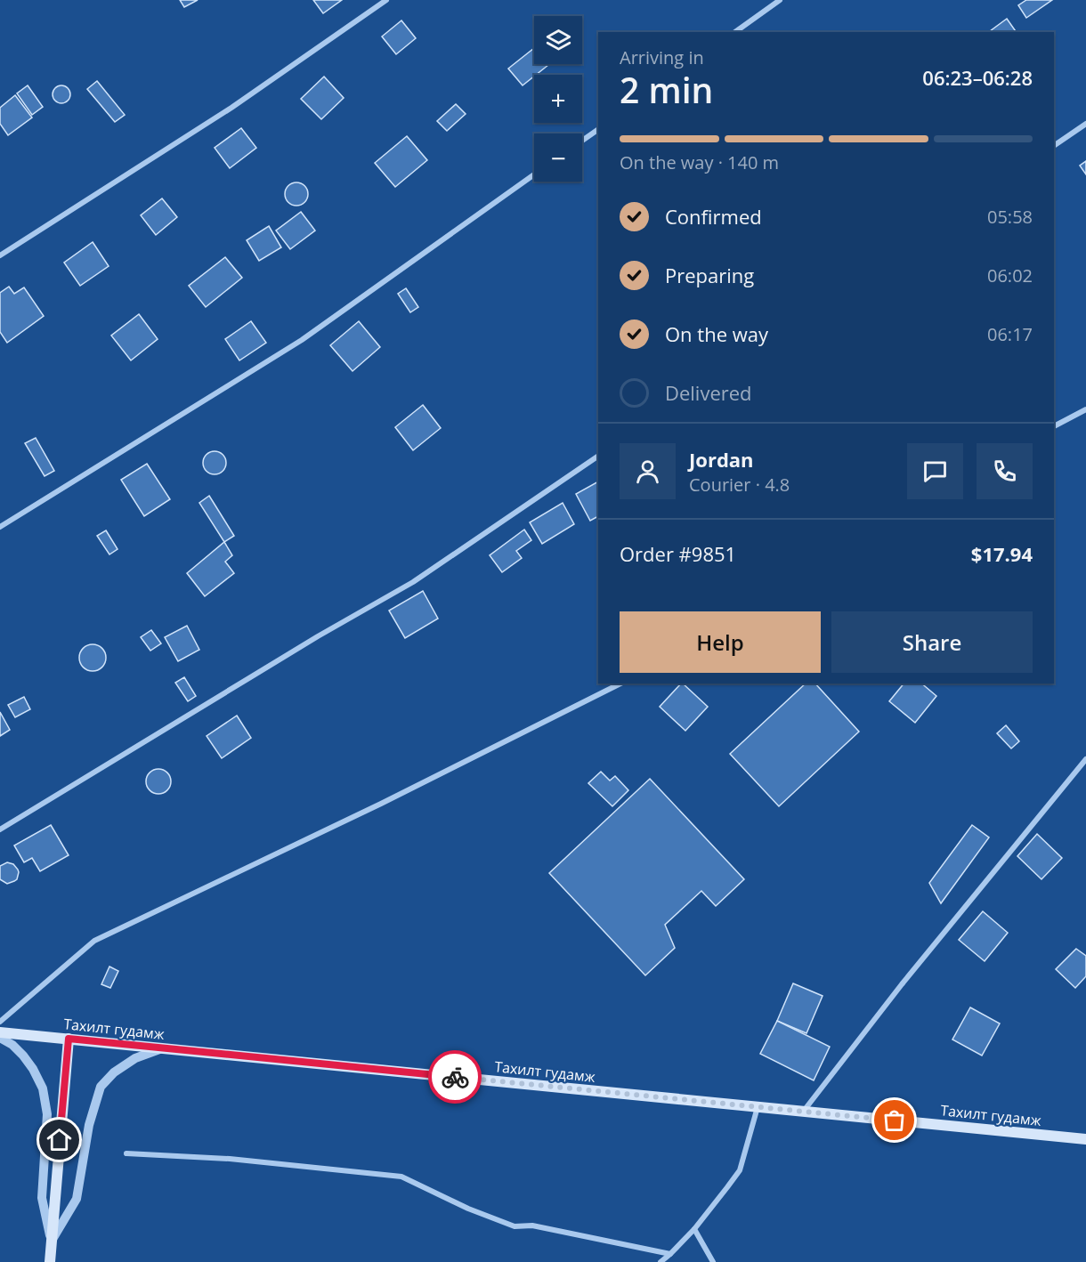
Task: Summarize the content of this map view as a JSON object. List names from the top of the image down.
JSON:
{
  "streets": {
    "main road": ["Тахилт гудамж"]
  },
  "page": {
    "map_buttons": ["+", "−"],
    "heading": ["2 min", "Arriving in", "06:23–06:28"],
    "panel": [
      "Jordan",
      "Courier · 4.8",
      "Order #9851",
      "$17.94"
    ],
    "bar": "On the way · 140 m",
    "list": [
      ["Confirmed", "05:58"],
      ["Preparing", "06:02"],
      ["On the way", "06:17"],
      "Delivered"
    ],
    "buttons": ["Help", "Share"]
  }
}
